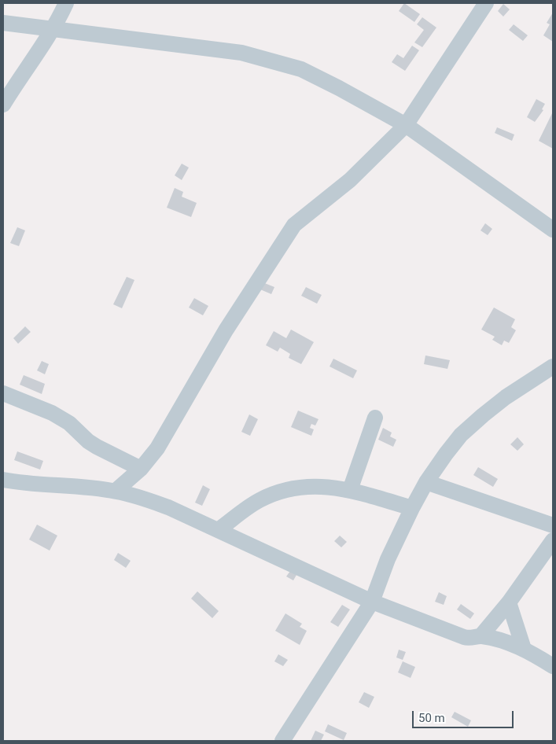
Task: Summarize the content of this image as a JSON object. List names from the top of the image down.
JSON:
{
  "scale_bar": "50 m"
}
